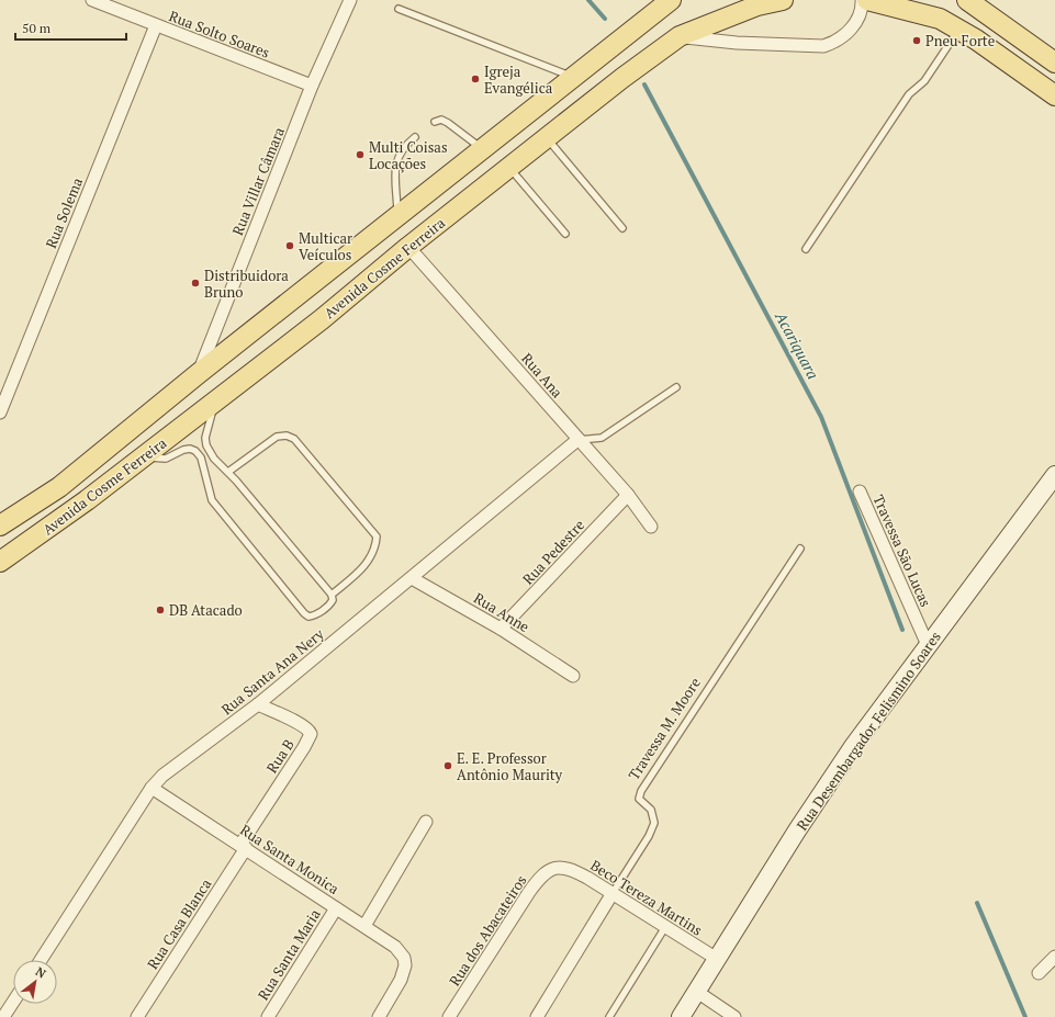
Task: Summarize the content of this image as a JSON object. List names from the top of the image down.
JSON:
{
  "streets": {
    "main road": ["Avenida Cosme Ferreira"],
    "street": [
      "Rua Solto Soares",
      "Rua Villar Câmara",
      "Rua Solema",
      "Rua Ana",
      "Travessa São Lucas",
      "Rua Pedestre",
      "Rua Anne",
      "Rua Santa Ana Nery",
      "Travessa M. Moore",
      "Rua Desembargador Felismino Soares",
      "Rua B",
      "Rua Santa Monica",
      "Beco Tereza Martins",
      "Rua Casa Blanca",
      "Rua dos Abacateiros",
      "Rua Santa Maria"
    ]
  },
  "crossings": [
    ["Rua Solto Soares", "Rua Villar Câmara"],
    ["Rua Solto Soares", "Rua Solema"],
    ["Rua Villar Câmara", "Avenida Cosme Ferreira"],
    ["Avenida Cosme Ferreira", "Rua Ana"],
    ["Rua Ana", "Rua Pedestre"],
    ["Rua Ana", "Rua Santa Ana Nery"],
    ["Travessa São Lucas", "Rua Desembargador Felismino Soares"],
    ["Rua Pedestre", "Rua Anne"],
    ["Rua Anne", "Rua Santa Ana Nery"],
    ["Rua Santa Ana Nery", "Rua B"],
    ["Rua Santa Ana Nery", "Rua Santa Monica"],
    ["Travessa M. Moore", "Beco Tereza Martins"],
    ["Rua Desembargador Felismino Soares", "Beco Tereza Martins"],
    ["Rua B", "Rua Santa Monica"],
    ["Rua B", "Rua Casa Blanca"],
    ["Rua Santa Monica", "Rua Casa Blanca"],
    ["Rua Santa Monica", "Rua Santa Maria"],
    ["Beco Tereza Martins", "Rua dos Abacateiros"]
  ],
  "water": ["Acariquara"],
  "places": [
    "Pneu Forte",
    "Igreja Evangélica",
    "Multi Coisas Locações",
    "Multicar Veículos",
    "Distribuidora Bruno",
    "DB Atacado",
    "E. E. Professor Antônio Maurity"
  ],
  "scale_bar": "50 m",
  "north": "top right"
}
